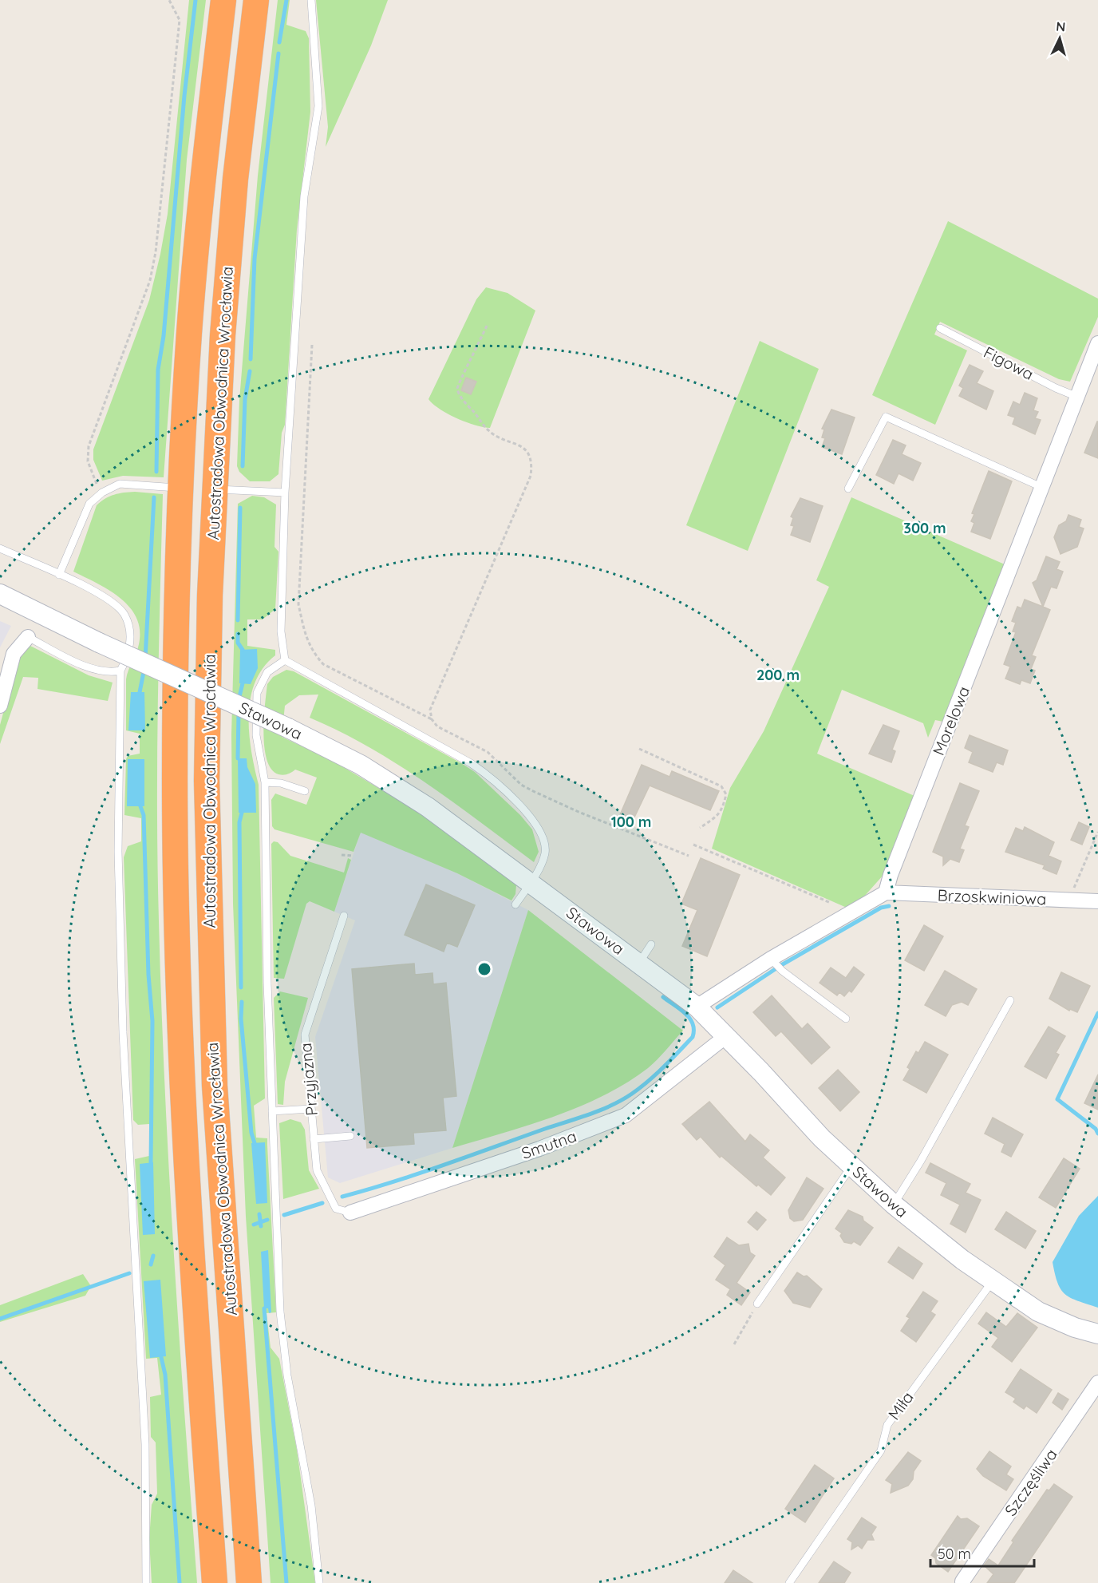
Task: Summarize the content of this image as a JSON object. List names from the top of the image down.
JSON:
{
  "streets": {
    "highway": ["Autostradowa Obwodnica Wrocławia"],
    "street": [
      "Stawowa",
      "Morelowa",
      "Brzoskwiniowa",
      "Smutna",
      "Szczęśliwa"
    ],
    "lane": ["Figowa", "Przyjazna", "Miła"]
  },
  "crossings": [
    ["Figowa", "Morelowa"],
    ["Stawowa", "Smutna"],
    ["Stawowa", "Miła"],
    ["Morelowa", "Brzoskwiniowa"],
    ["Przyjazna", "Smutna"]
  ],
  "scale_bar": "50 m",
  "north": "top",
  "rings": ["300 m", "200 m", "100 m"]
}
